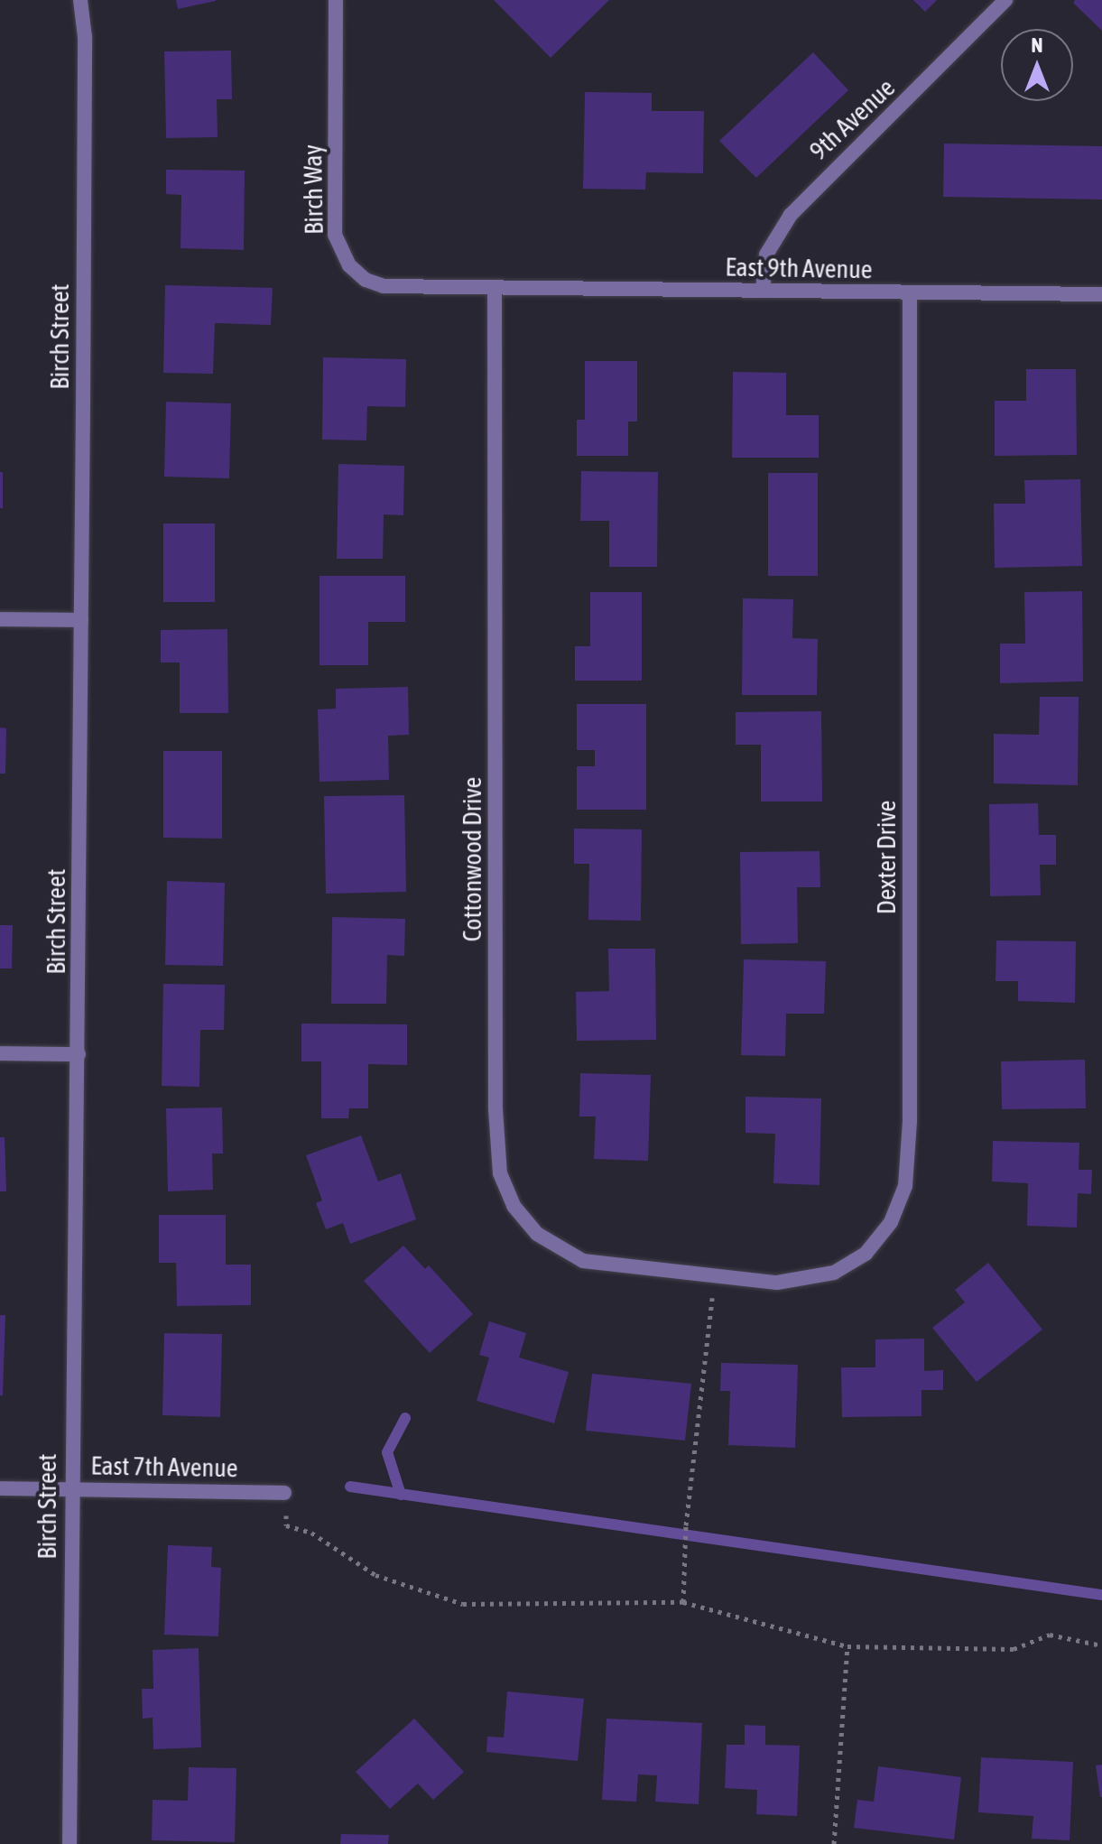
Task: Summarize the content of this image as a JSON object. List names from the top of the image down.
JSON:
{
  "streets": {
    "street": [
      "9th Avenue",
      "Birch Way",
      "East 9th Avenue",
      "Birch Street",
      "Dexter Drive",
      "Cottonwood Drive",
      "East 7th Avenue"
    ]
  },
  "crossings": [
    ["9th Avenue", "East 9th Avenue"],
    ["Birch Way", "East 9th Avenue"],
    ["Birch Way", "Cottonwood Drive"],
    ["East 9th Avenue", "Dexter Drive"],
    ["East 9th Avenue", "Cottonwood Drive"],
    ["Birch Street", "East 7th Avenue"],
    ["Dexter Drive", "Cottonwood Drive"]
  ],
  "north": "top"
}
